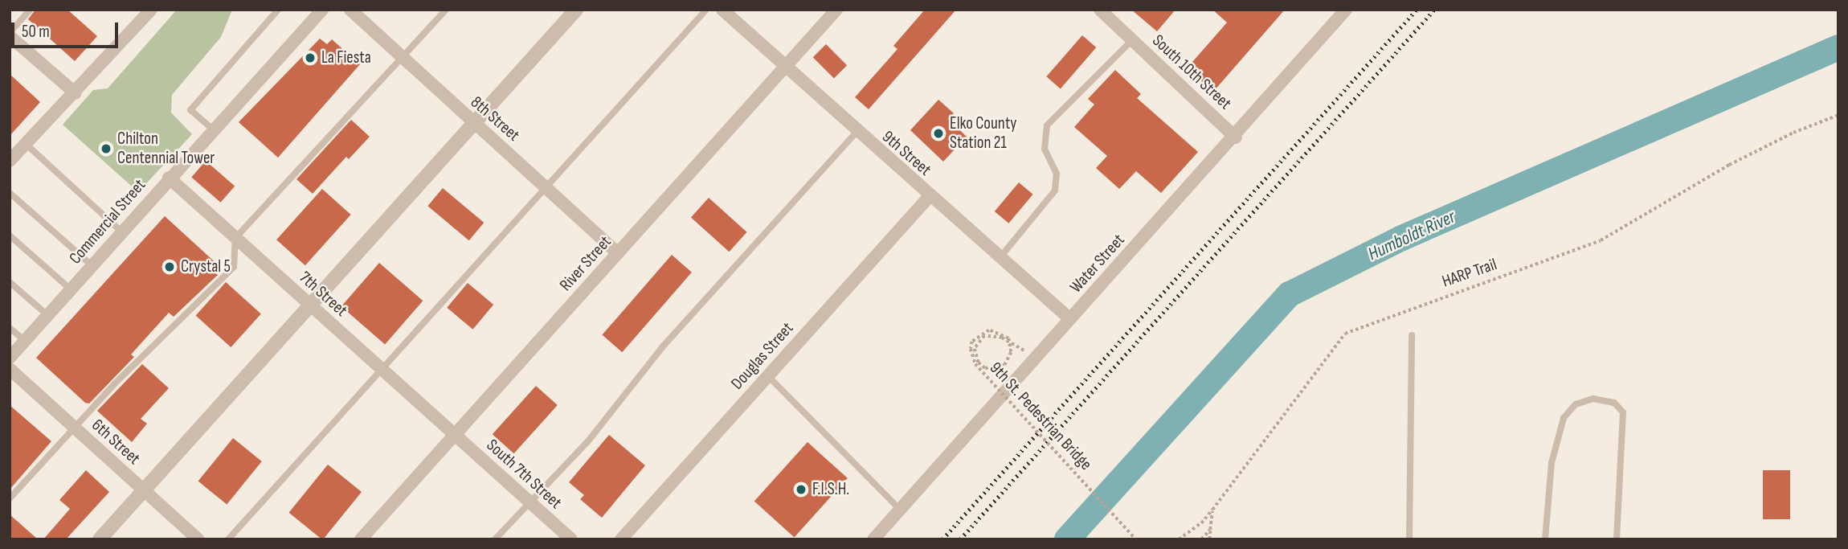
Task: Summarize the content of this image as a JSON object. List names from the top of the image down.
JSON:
{
  "streets": {
    "street": [
      "South 10th Street",
      "8th Street",
      "9th Street",
      "Commercial Street",
      "River Street",
      "Water Street",
      "7th Street",
      "Douglas Street",
      "6th Street",
      "South 7th Street"
    ],
    "path": ["HARP Trail", "9th St. Pedestrian Bridge"]
  },
  "crossings": [
    ["South 10th Street", "Water Street"],
    ["8th Street", "River Street"],
    ["9th Street", "River Street"],
    ["9th Street", "Water Street"],
    ["9th Street", "Douglas Street"],
    ["Commercial Street", "7th Street"],
    ["River Street", "7th Street"],
    ["River Street", "South 7th Street"],
    ["7th Street", "South 7th Street"]
  ],
  "water": ["Humboldt River"],
  "places": [
    "La Fiesta",
    "Elko County Station 21",
    "Chilton Centennial Tower",
    "Crystal 5",
    "F.I.S.H."
  ],
  "scale_bar": "50 m"
}
